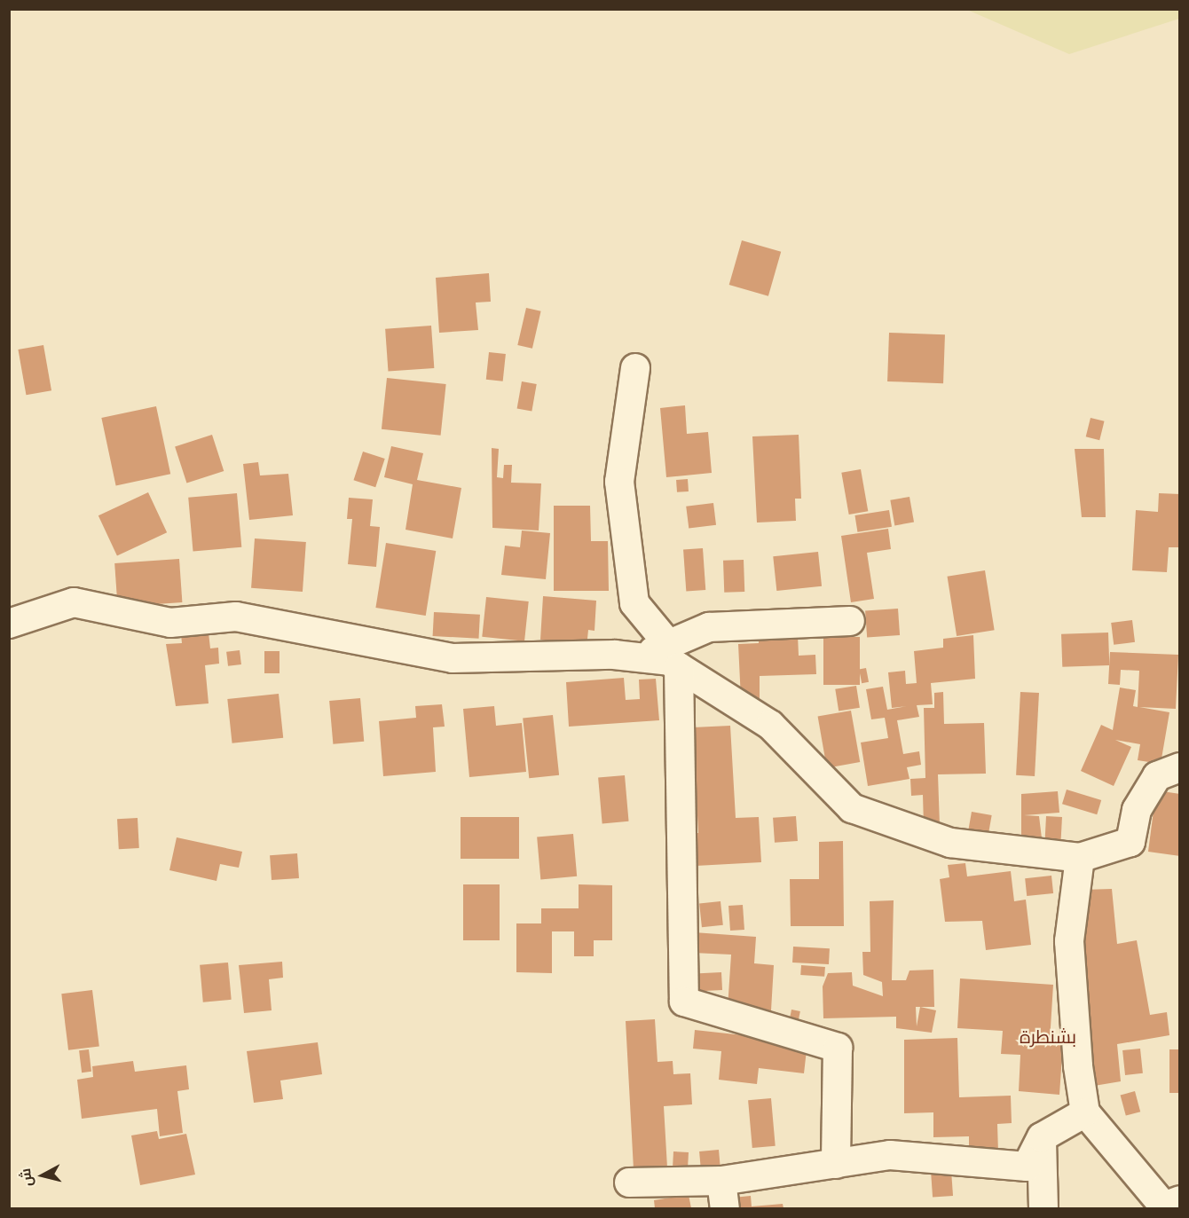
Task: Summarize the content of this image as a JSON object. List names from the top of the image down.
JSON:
{
  "districts": ["بشنطرة"],
  "north": "left"
}
